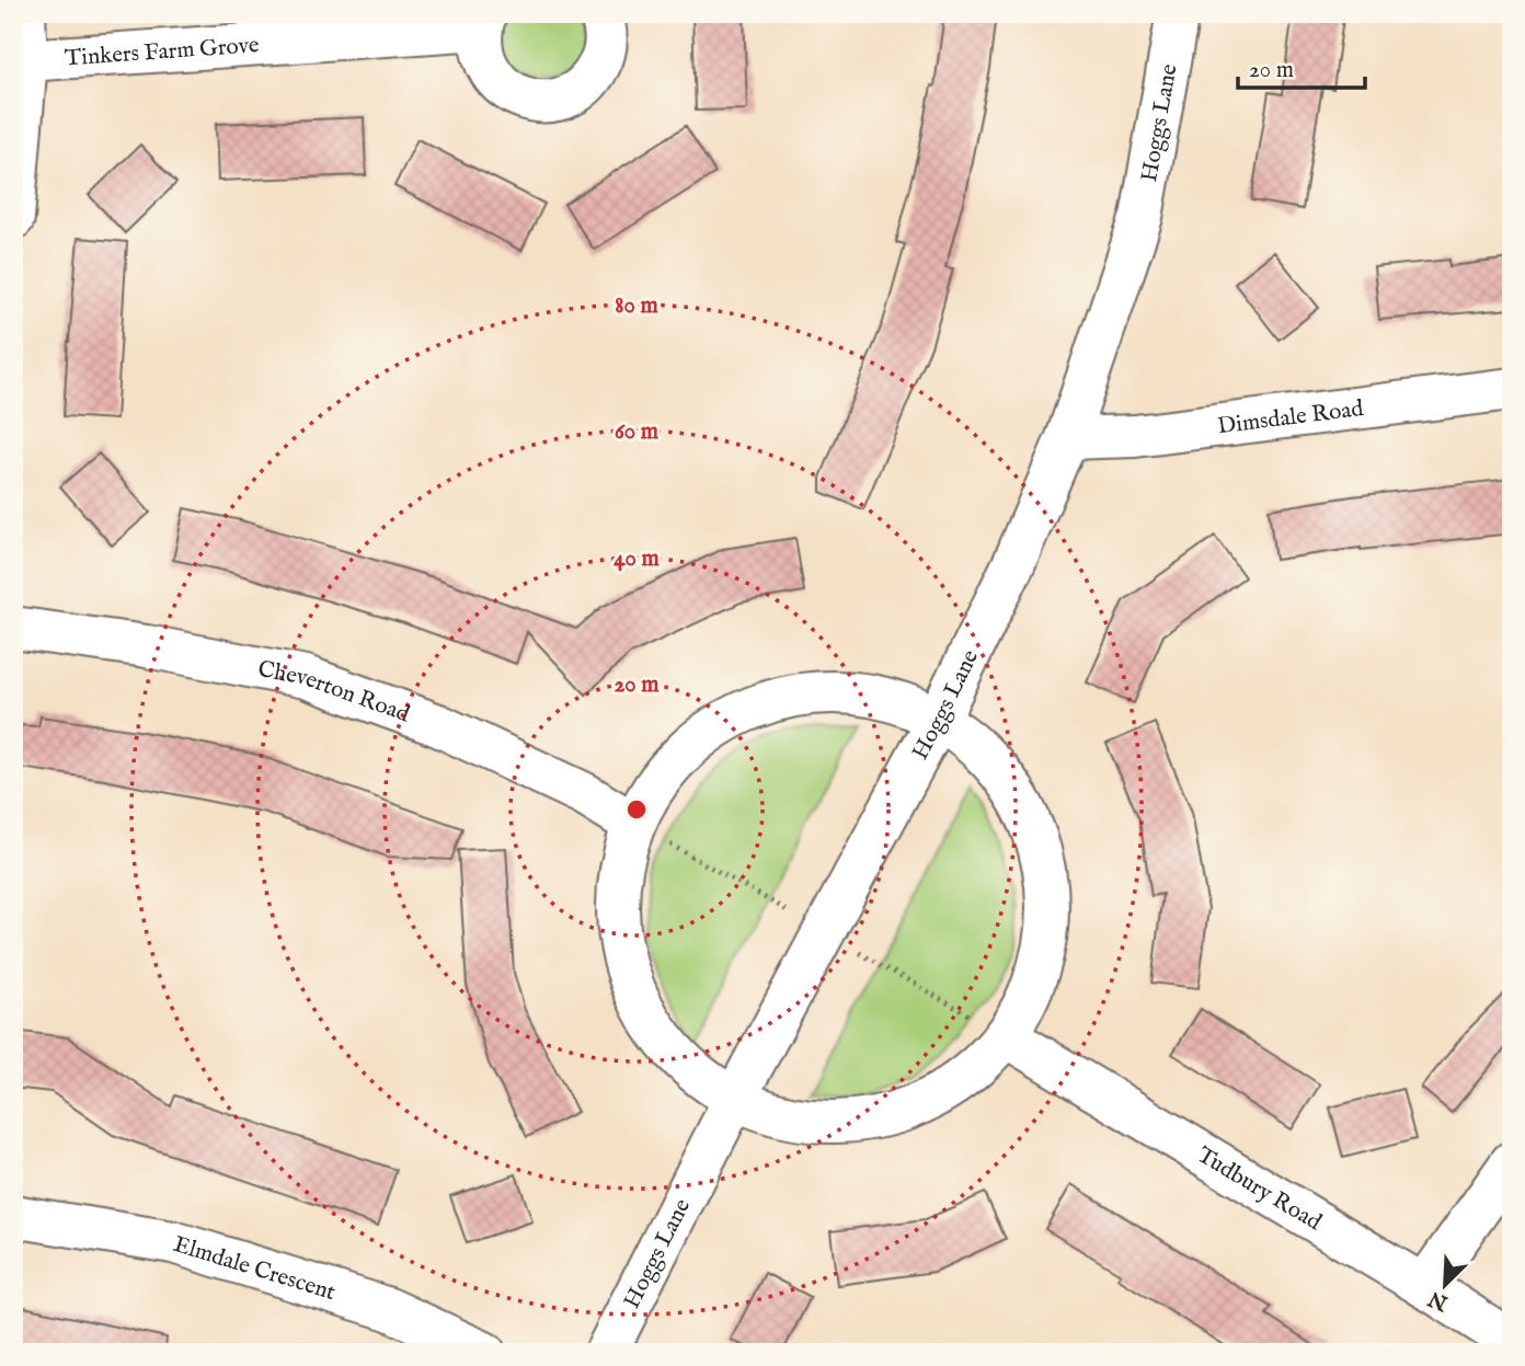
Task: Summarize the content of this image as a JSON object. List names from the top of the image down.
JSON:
{
  "streets": {
    "street": [
      "Tinkers Farm Grove",
      "Hoggs Lane",
      "Dimsdale Road",
      "Cheverton Road",
      "Tudbury Road",
      "Elmdale Crescent"
    ]
  },
  "crossings": [
    ["Hoggs Lane", "Dimsdale Road"]
  ],
  "scale_bar": "20 m",
  "north": "bottom left",
  "rings": [
    "80 m",
    "60 m",
    "40 m",
    "20 m"
  ]
}
